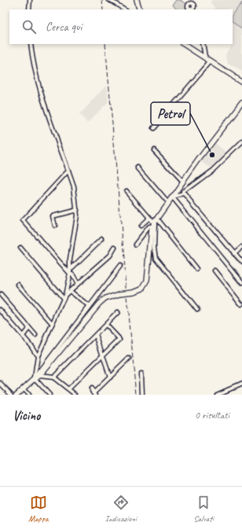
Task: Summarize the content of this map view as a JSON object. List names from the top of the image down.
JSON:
{
  "places": ["Petrol"],
  "page": {
    "search": "Cerca qui",
    "heading": ["Vicino", "0 risultati"],
    "nav": ["Mappa", "Indicazioni", "Salvati"]
  }
}
